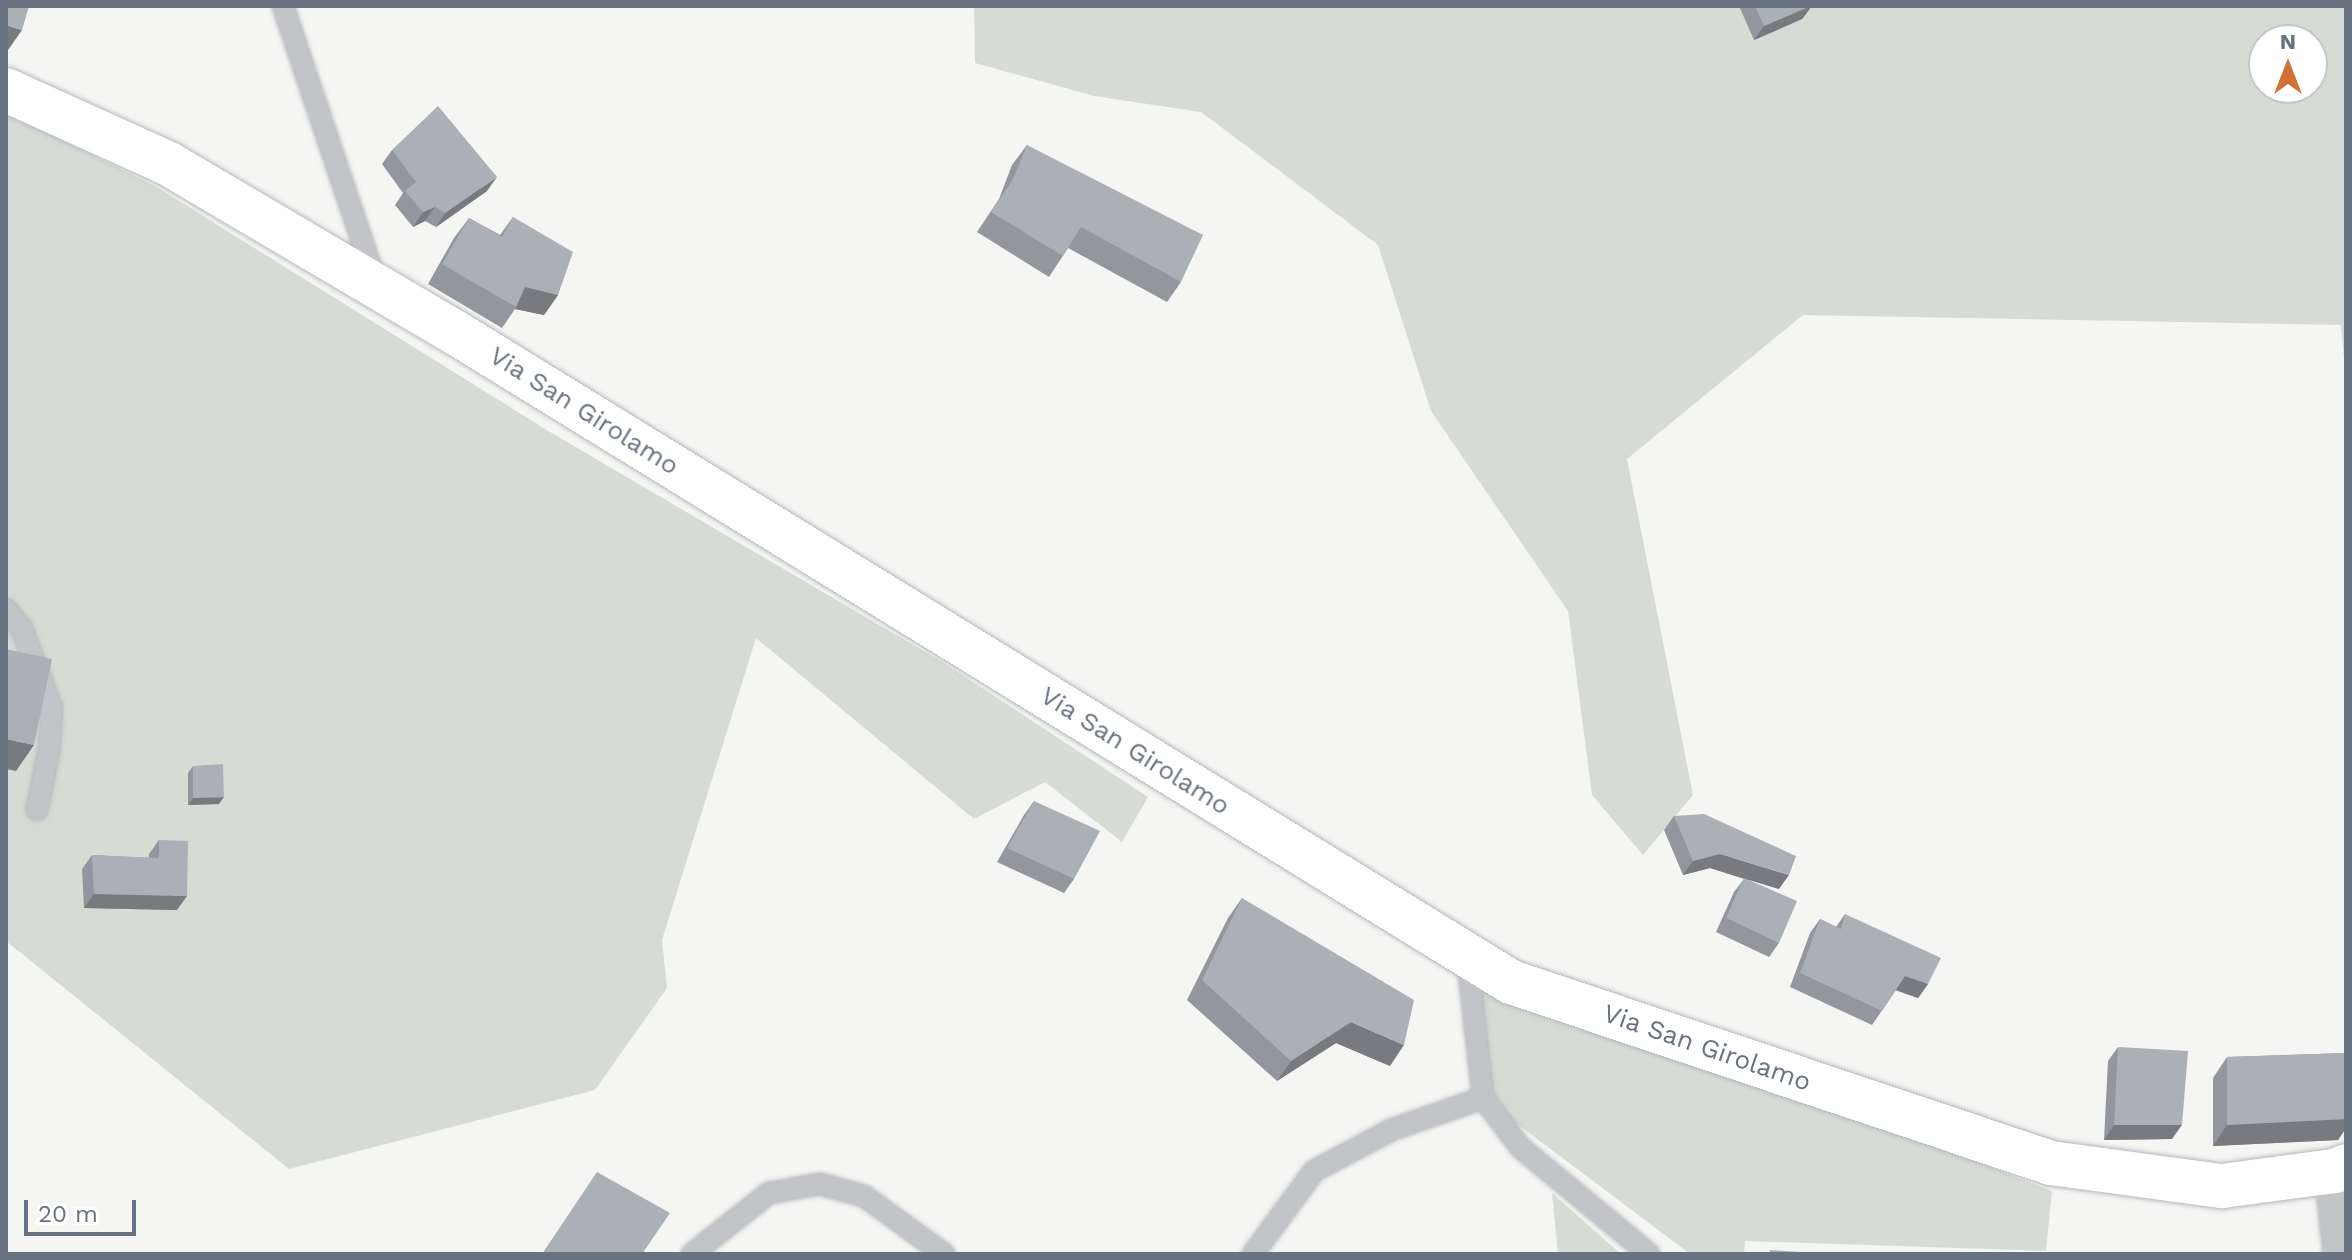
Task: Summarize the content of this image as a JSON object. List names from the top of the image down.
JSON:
{
  "streets": {
    "street": ["Via San Girolamo"]
  },
  "scale_bar": "20 m",
  "north": "top"
}
